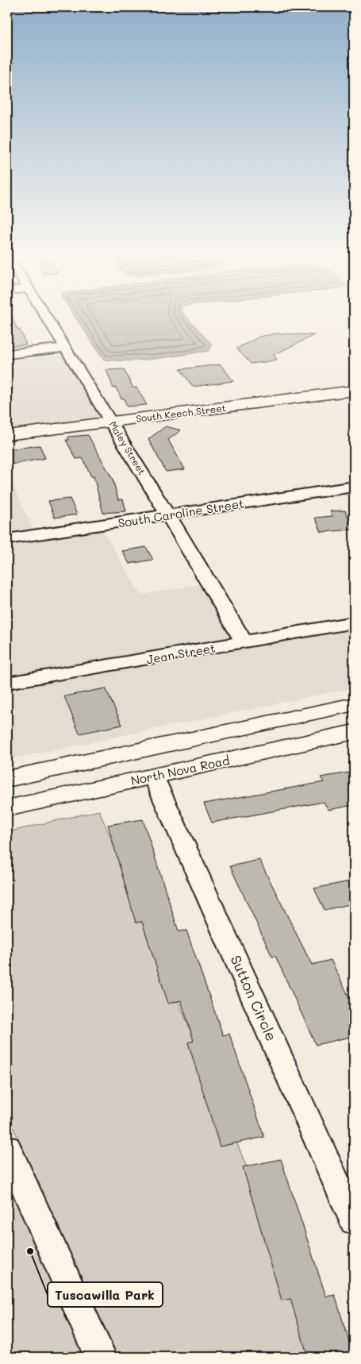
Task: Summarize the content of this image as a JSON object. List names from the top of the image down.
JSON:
{
  "streets": {
    "main road": ["South Keech Street", "North Nova Road"],
    "street": [
      "Maley Street",
      "South Caroline Street",
      "Jean Street",
      "Sutton Circle"
    ]
  },
  "crossings": [
    ["South Keech Street", "Maley Street"],
    ["Maley Street", "South Caroline Street"],
    ["Maley Street", "Jean Street"],
    ["North Nova Road", "Sutton Circle"]
  ],
  "places": ["Tuscawilla Park"]
}
